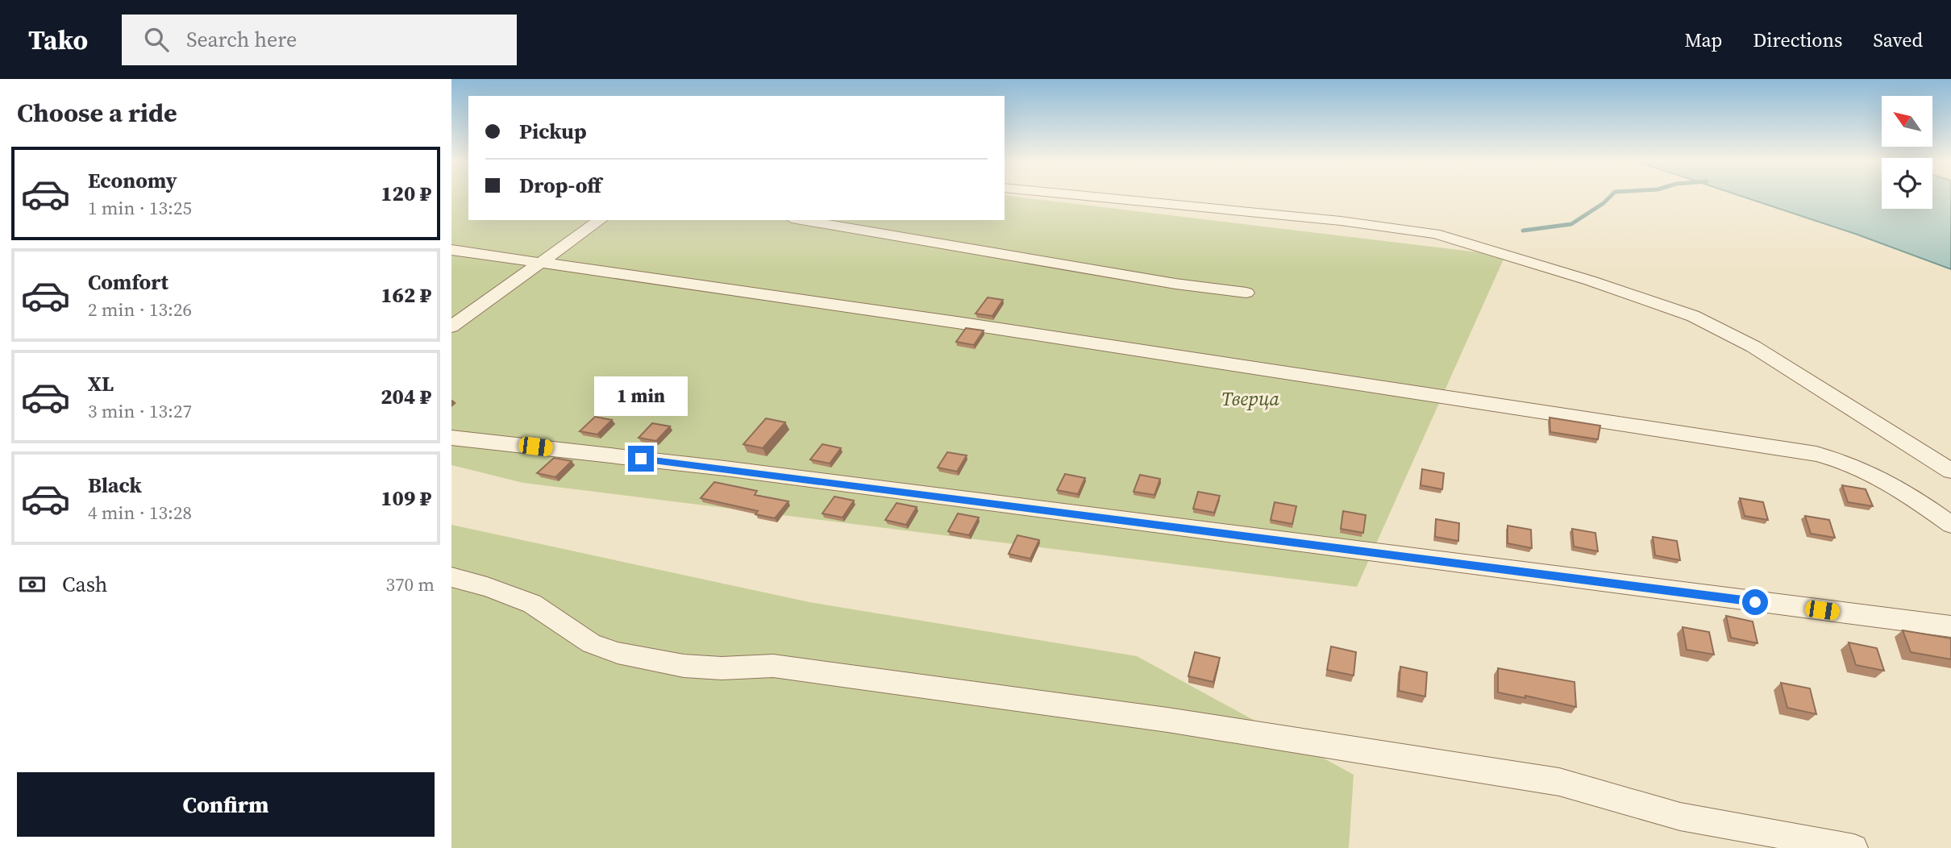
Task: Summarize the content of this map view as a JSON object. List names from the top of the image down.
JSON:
{
  "parks": ["Тверца"],
  "north": "top left",
  "page": {
    "header": "Tako",
    "search": "Search here",
    "nav": ["Map", "Directions", "Saved"],
    "heading": "Choose a ride",
    "banner": ["Pickup", "Drop-off"],
    "list": [
      {
        "name": "Economy",
        "note": "1 min · 13:25",
        "value": "120 ₽"
      },
      {
        "name": "Comfort",
        "note": "2 min · 13:26",
        "value": "162 ₽"
      },
      {
        "name": "XL",
        "note": "3 min · 13:27",
        "value": "204 ₽"
      },
      {
        "name": "Black",
        "note": "4 min · 13:28",
        "value": "109 ₽"
      }
    ],
    "bubble": "1 min",
    "pay": ["Cash", "370 m"],
    "buttons": "Confirm"
  }
}
